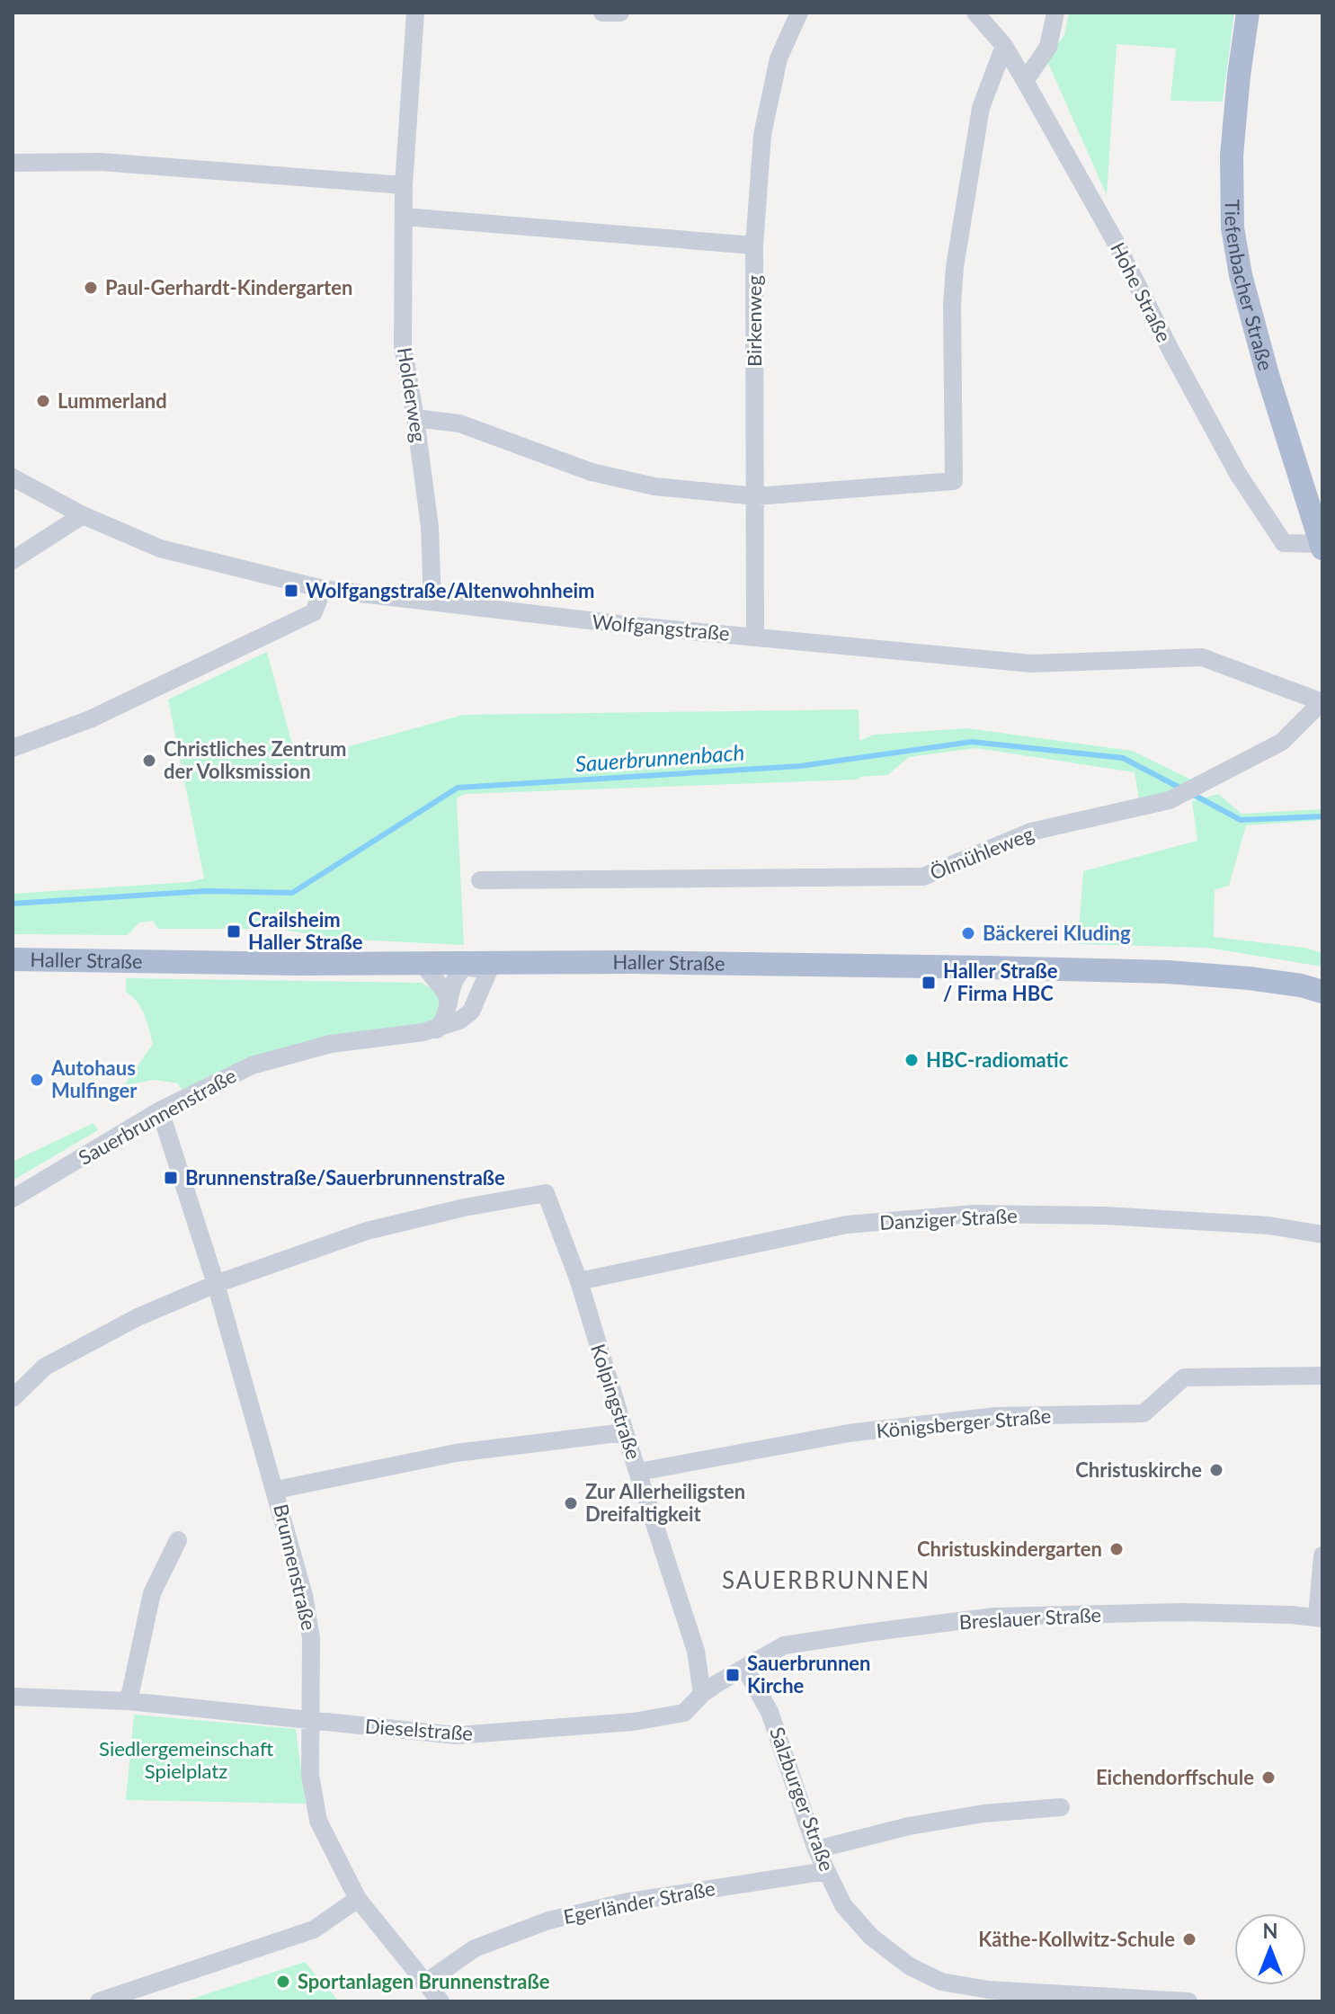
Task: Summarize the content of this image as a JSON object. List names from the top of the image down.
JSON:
{
  "streets": {
    "main road": ["Tiefenbacher Straße", "Haller Straße"],
    "street": [
      "Hohe Straße",
      "Birkenweg",
      "Holderweg",
      "Wolfgangstraße",
      "Ölmühleweg",
      "Sauerbrunnenstraße",
      "Danziger Straße",
      "Kolpingstraße",
      "Königsberger Straße",
      "Brunnenstraße",
      "Breslauer Straße",
      "Dieselstraße",
      "Salzburger Straße",
      "Egerländer Straße"
    ]
  },
  "crossings": [
    ["Tiefenbacher Straße", "Hohe Straße"],
    ["Birkenweg", "Wolfgangstraße"],
    ["Holderweg", "Wolfgangstraße"],
    ["Wolfgangstraße", "Ölmühleweg"],
    ["Haller Straße", "Sauerbrunnenstraße"],
    ["Sauerbrunnenstraße", "Brunnenstraße"],
    ["Danziger Straße", "Kolpingstraße"],
    ["Kolpingstraße", "Königsberger Straße"],
    ["Kolpingstraße", "Brunnenstraße"],
    ["Kolpingstraße", "Breslauer Straße"],
    ["Kolpingstraße", "Dieselstraße"],
    ["Brunnenstraße", "Dieselstraße"],
    ["Brunnenstraße", "Egerländer Straße"],
    ["Breslauer Straße", "Dieselstraße"],
    ["Breslauer Straße", "Salzburger Straße"],
    ["Salzburger Straße", "Egerländer Straße"]
  ],
  "districts": ["SAUERBRUNNEN"],
  "water": ["Sauerbrunnenbach"],
  "parks": ["Siedlergemeinschaft Spielplatz"],
  "places": {
    "other": [
      "Paul-Gerhardt-Kindergarten",
      "Lummerland",
      "Christliches Zentrum der Volksmission",
      "Bäckerei Kluding",
      "HBC-radiomatic",
      "Autohaus Mulfinger",
      "Christuskirche",
      "Zur Allerheiligsten Dreifaltigkeit",
      "Christuskindergarten",
      "Eichendorffschule",
      "Käthe-Kollwitz-Schule",
      "Sportanlagen Brunnenstraße"
    ],
    "transit": [
      "Wolfgangstraße/Altenwohnheim",
      "Crailsheim Haller Straße",
      "Haller Straße / Firma HBC",
      "Brunnenstraße/Sauerbrunnenstraße",
      "Sauerbrunnen Kirche"
    ]
  },
  "north": "top"
}
